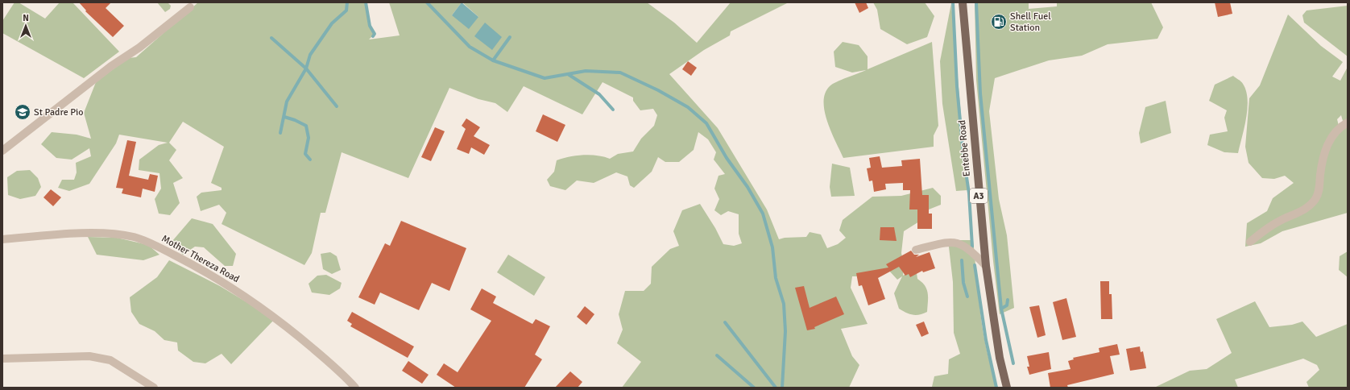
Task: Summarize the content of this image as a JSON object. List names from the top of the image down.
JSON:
{
  "streets": {
    "main road": ["Entebbe Road", "A3"],
    "street": ["Mother Thereza Road"]
  },
  "places": {
    "fuel station": ["Shell Fuel Station"],
    "school or university": ["St Padre Pio"]
  },
  "north": "top"
}
